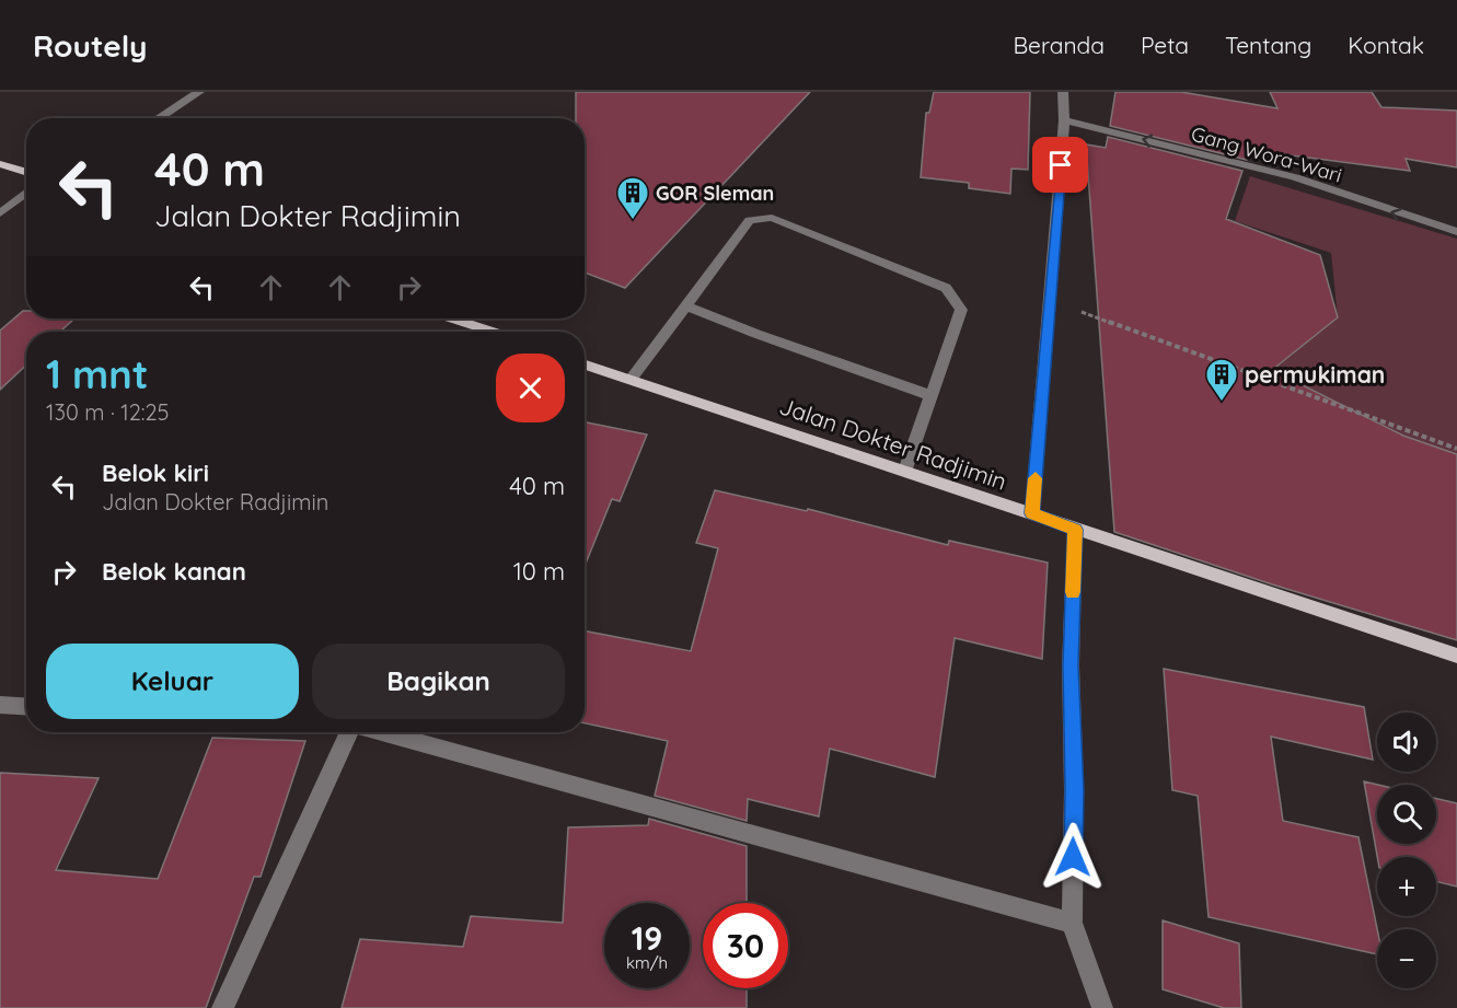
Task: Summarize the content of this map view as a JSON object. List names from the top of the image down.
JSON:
{
  "streets": {
    "main road": ["Jalan Dokter Radjimin"],
    "street": ["Gang Wora-Wari"]
  },
  "one_way": ["Gang Wora-Wari"],
  "places": {
    "building": ["GOR Sleman", "permukiman"]
  },
  "page": {
    "header": "Routely",
    "nav": [
      "Beranda",
      "Peta",
      "Tentang",
      "Kontak"
    ],
    "turn": ["40 m", "Jalan Dokter Radjimin"],
    "heading": ["1 mnt", "130 m · 12:25"],
    "list": [
      {
        "name": "Belok kiri",
        "note": "Jalan Dokter Radjimin",
        "value": "40 m"
      },
      {
        "name": "Belok kanan",
        "value": "10 m"
      }
    ],
    "buttons": ["Keluar", "Bagikan"],
    "map_buttons": ["+", "−"],
    "speed": "19 km/h",
    "limit": "30"
  }
}
